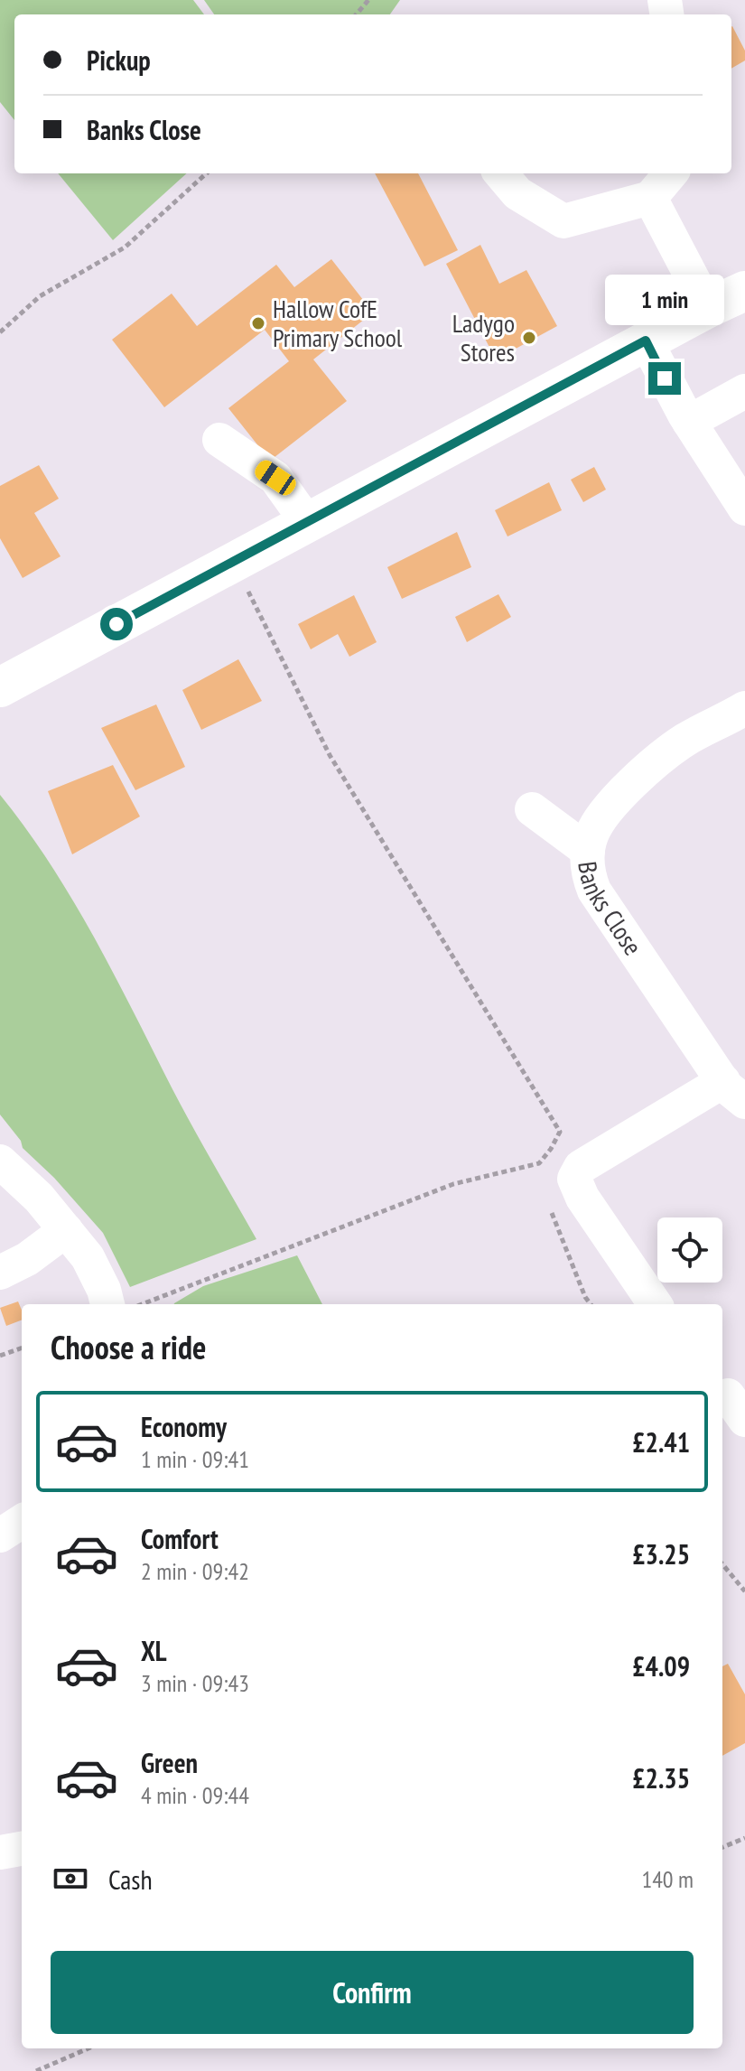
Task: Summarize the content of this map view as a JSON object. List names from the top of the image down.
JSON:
{
  "streets": {
    "street": ["Banks Close"]
  },
  "places": ["Hallow CofE Primary School", "Ladygo Stores"],
  "page": {
    "banner": ["Pickup", "Banks Close"],
    "bubble": "1 min",
    "heading": "Choose a ride",
    "list": [
      {
        "name": "Economy",
        "note": "1 min · 09:41",
        "value": "£2.41"
      },
      {
        "name": "Comfort",
        "note": "2 min · 09:42",
        "value": "£3.25"
      },
      {
        "name": "XL",
        "note": "3 min · 09:43",
        "value": "£4.09"
      },
      {
        "name": "Green",
        "note": "4 min · 09:44",
        "value": "£2.35"
      }
    ],
    "pay": ["Cash", "140 m"],
    "buttons": "Confirm"
  }
}
